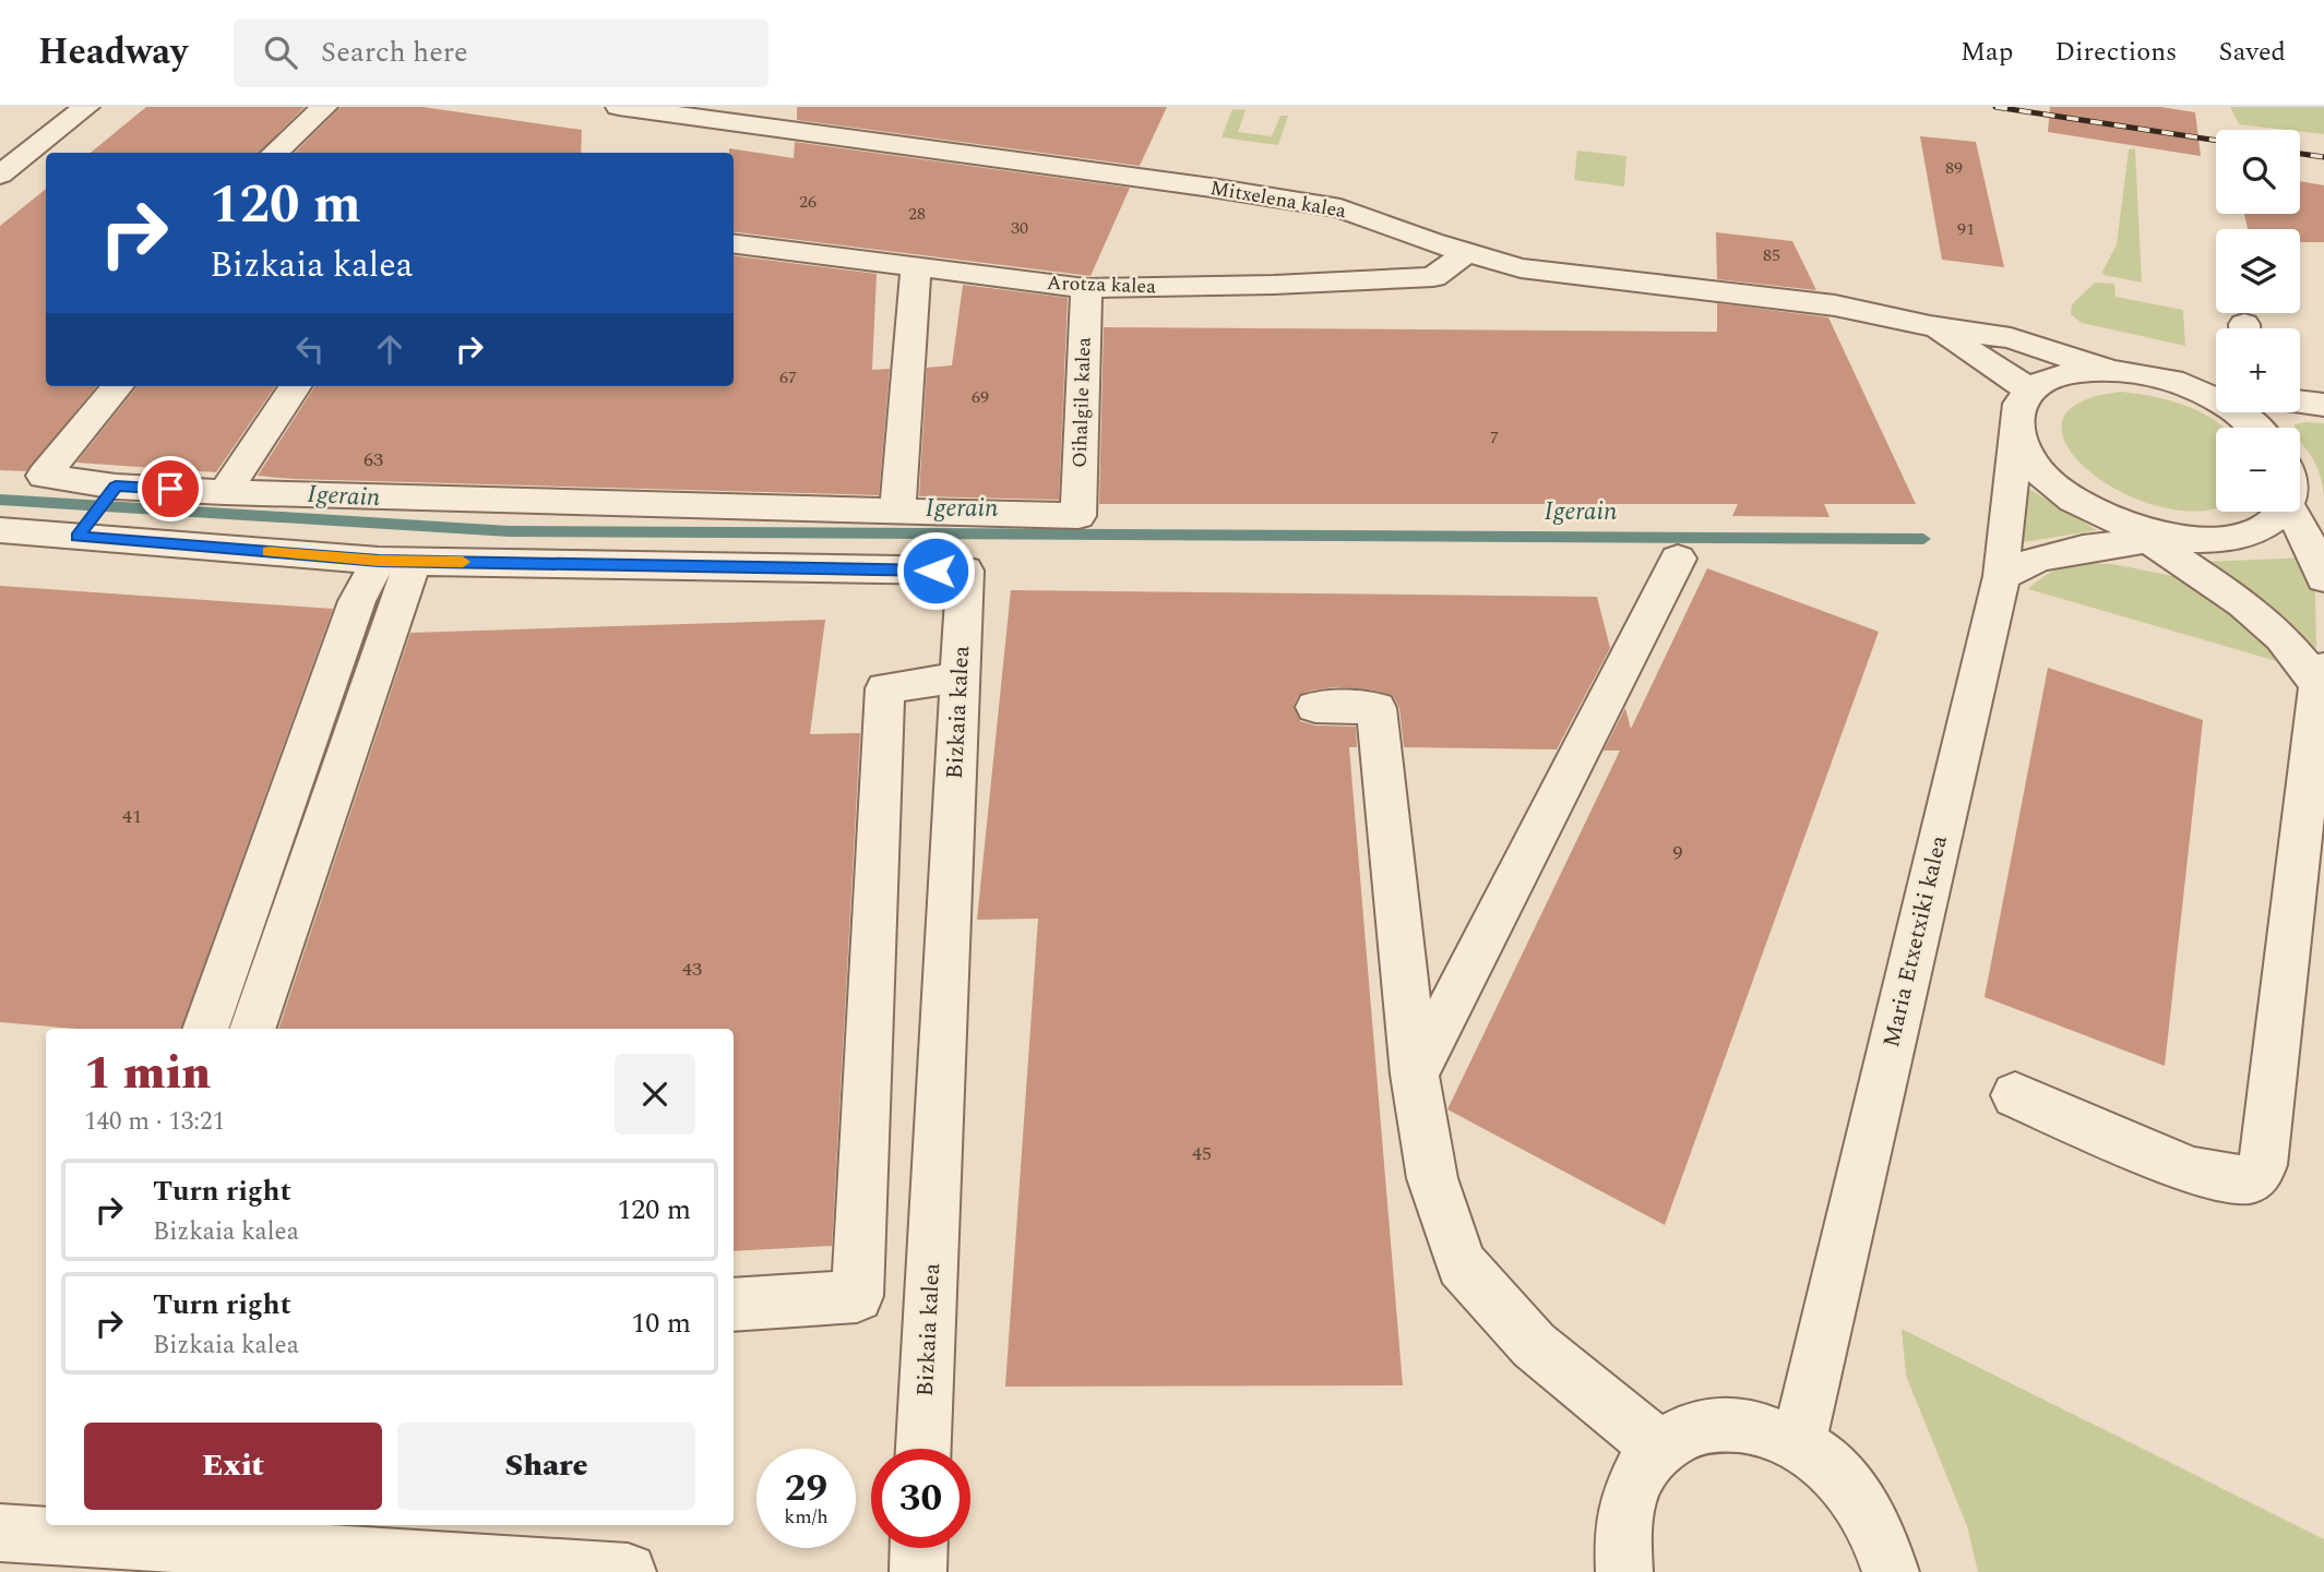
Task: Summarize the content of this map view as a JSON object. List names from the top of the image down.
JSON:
{
  "streets": {
    "street": [
      "Mitxelena kalea",
      "Arotza kalea",
      "Oihalgile kalea",
      "Bizkaia kalea",
      "Maria Etxetxiki kalea"
    ]
  },
  "crossings": [
    ["Mitxelena kalea", "Arotza kalea"],
    ["Mitxelena kalea", "Maria Etxetxiki kalea"],
    ["Arotza kalea", "Oihalgile kalea"]
  ],
  "water": ["Igerain"],
  "house_numbers": [
    "89",
    "26",
    "28",
    "30",
    "91",
    "85",
    "67",
    "69",
    "7",
    "63",
    "41",
    "9",
    "43",
    "45"
  ],
  "page": {
    "header": "Headway",
    "search": "Search here",
    "nav": ["Map", "Directions", "Saved"],
    "map_buttons": ["+", "−"],
    "turn": ["120 m", "Bizkaia kalea"],
    "heading": ["1 min", "140 m · 13:21"],
    "list": [
      {
        "name": "Turn right",
        "note": "Bizkaia kalea",
        "value": "120 m"
      },
      {
        "name": "Turn right",
        "note": "Bizkaia kalea",
        "value": "10 m"
      }
    ],
    "buttons": ["Exit", "Share"],
    "speed": "29 km/h",
    "limit": "30"
  }
}
